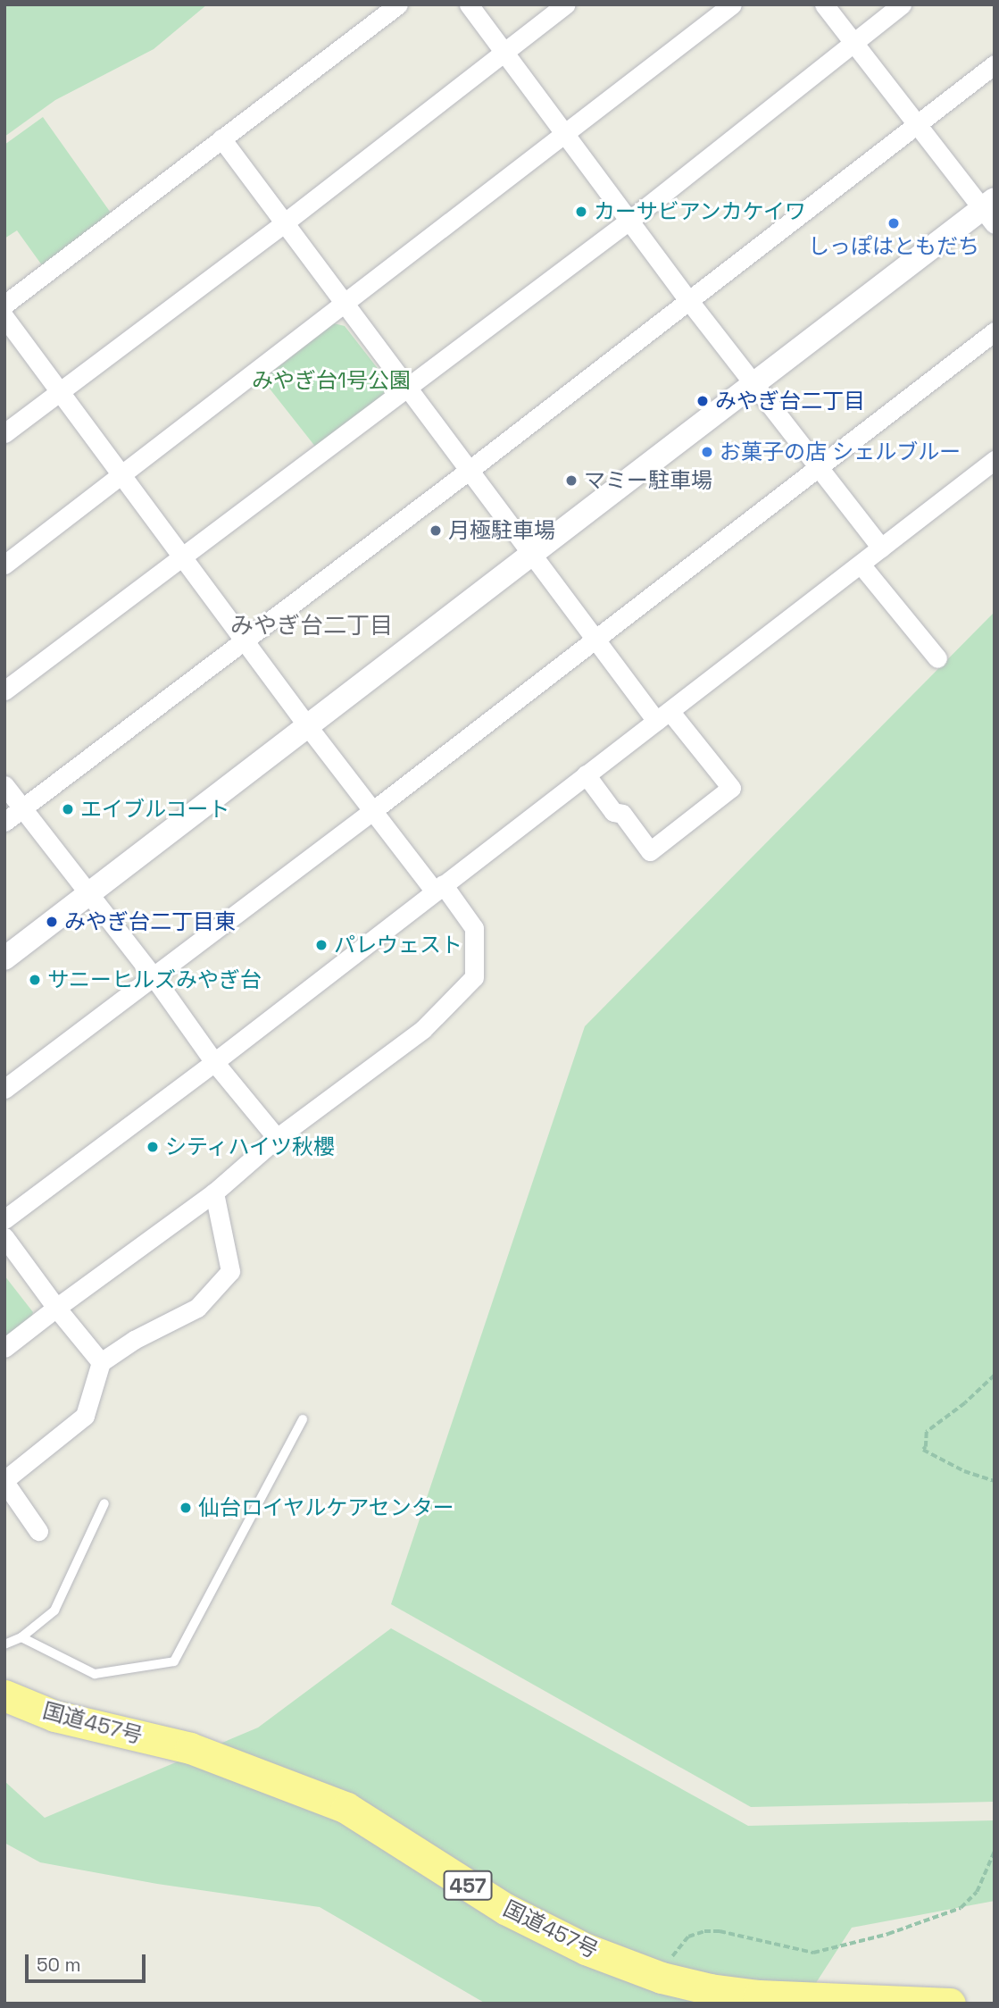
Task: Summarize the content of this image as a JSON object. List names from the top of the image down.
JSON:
{
  "streets": {
    "highway": ["国道457号", "457"]
  },
  "districts": ["みやぎ台二丁目"],
  "parks": ["みやぎ台1号公園"],
  "places": [
    "カーサビアンカケイワ",
    "しっぽはともだち",
    "みやぎ台二丁目",
    "お菓子の店 シェルブルー",
    "マミー駐車場",
    "月極駐車場",
    "エイブルコート",
    "みやぎ台二丁目東",
    "パレウェスト",
    "サニーヒルズみやぎ台",
    "シティハイツ秋櫻",
    "仙台ロイヤルケアセンター"
  ],
  "scale_bar": "50 m"
}
